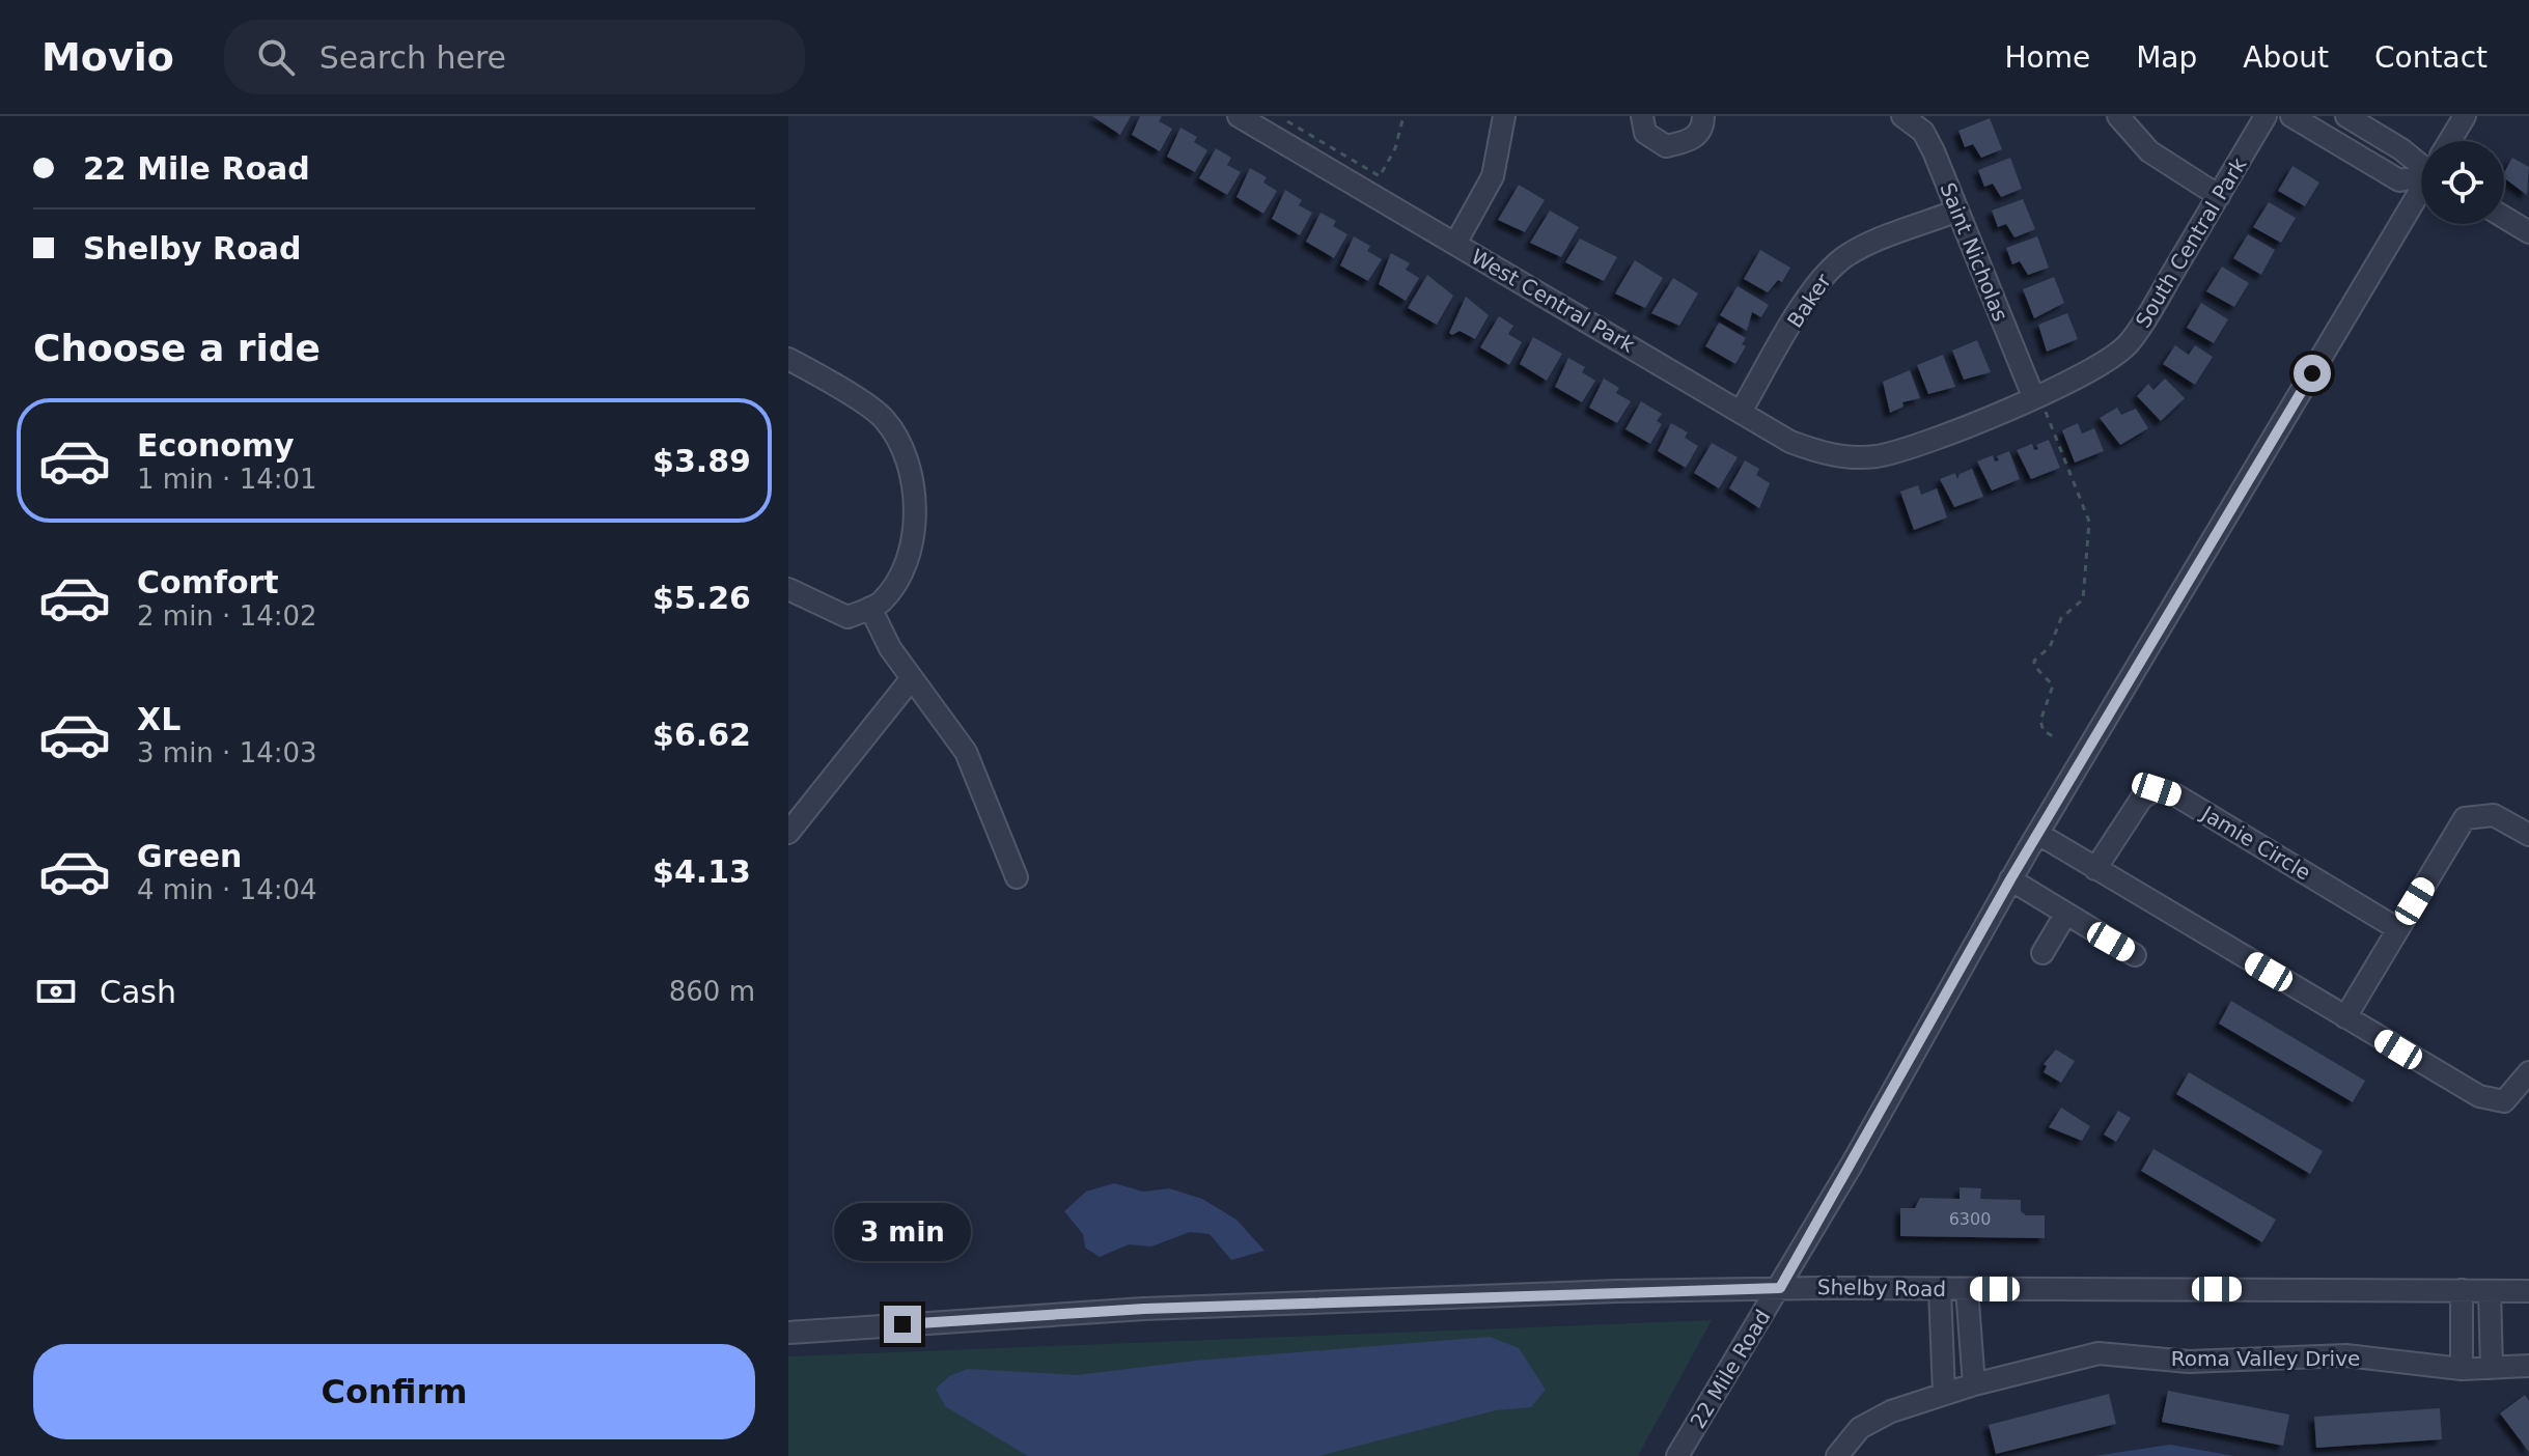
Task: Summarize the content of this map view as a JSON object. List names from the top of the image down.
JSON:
{
  "streets": {
    "street": [
      "South Central Park",
      "Saint Nicholas",
      "West Central Park",
      "Baker",
      "Jamie Circle",
      "Shelby Road",
      "Roma Valley Drive",
      "22 Mile Road"
    ]
  },
  "crossings": [
    ["South Central Park", "Saint Nicholas"],
    ["South Central Park", "West Central Park"],
    ["Saint Nicholas", "Baker"],
    ["West Central Park", "Baker"],
    ["Shelby Road", "22 Mile Road"]
  ],
  "house_numbers": ["6300"],
  "page": {
    "header": "Movio",
    "search": "Search here",
    "nav": [
      "Home",
      "Map",
      "About",
      "Contact"
    ],
    "banner": ["22 Mile Road", "Shelby Road"],
    "heading": "Choose a ride",
    "list": [
      {
        "name": "Economy",
        "note": "1 min · 14:01",
        "value": "$3.89"
      },
      {
        "name": "Comfort",
        "note": "2 min · 14:02",
        "value": "$5.26"
      },
      {
        "name": "XL",
        "note": "3 min · 14:03",
        "value": "$6.62"
      },
      {
        "name": "Green",
        "note": "4 min · 14:04",
        "value": "$4.13"
      }
    ],
    "pay": ["Cash", "860 m"],
    "bubble": "3 min",
    "buttons": "Confirm"
  }
}
